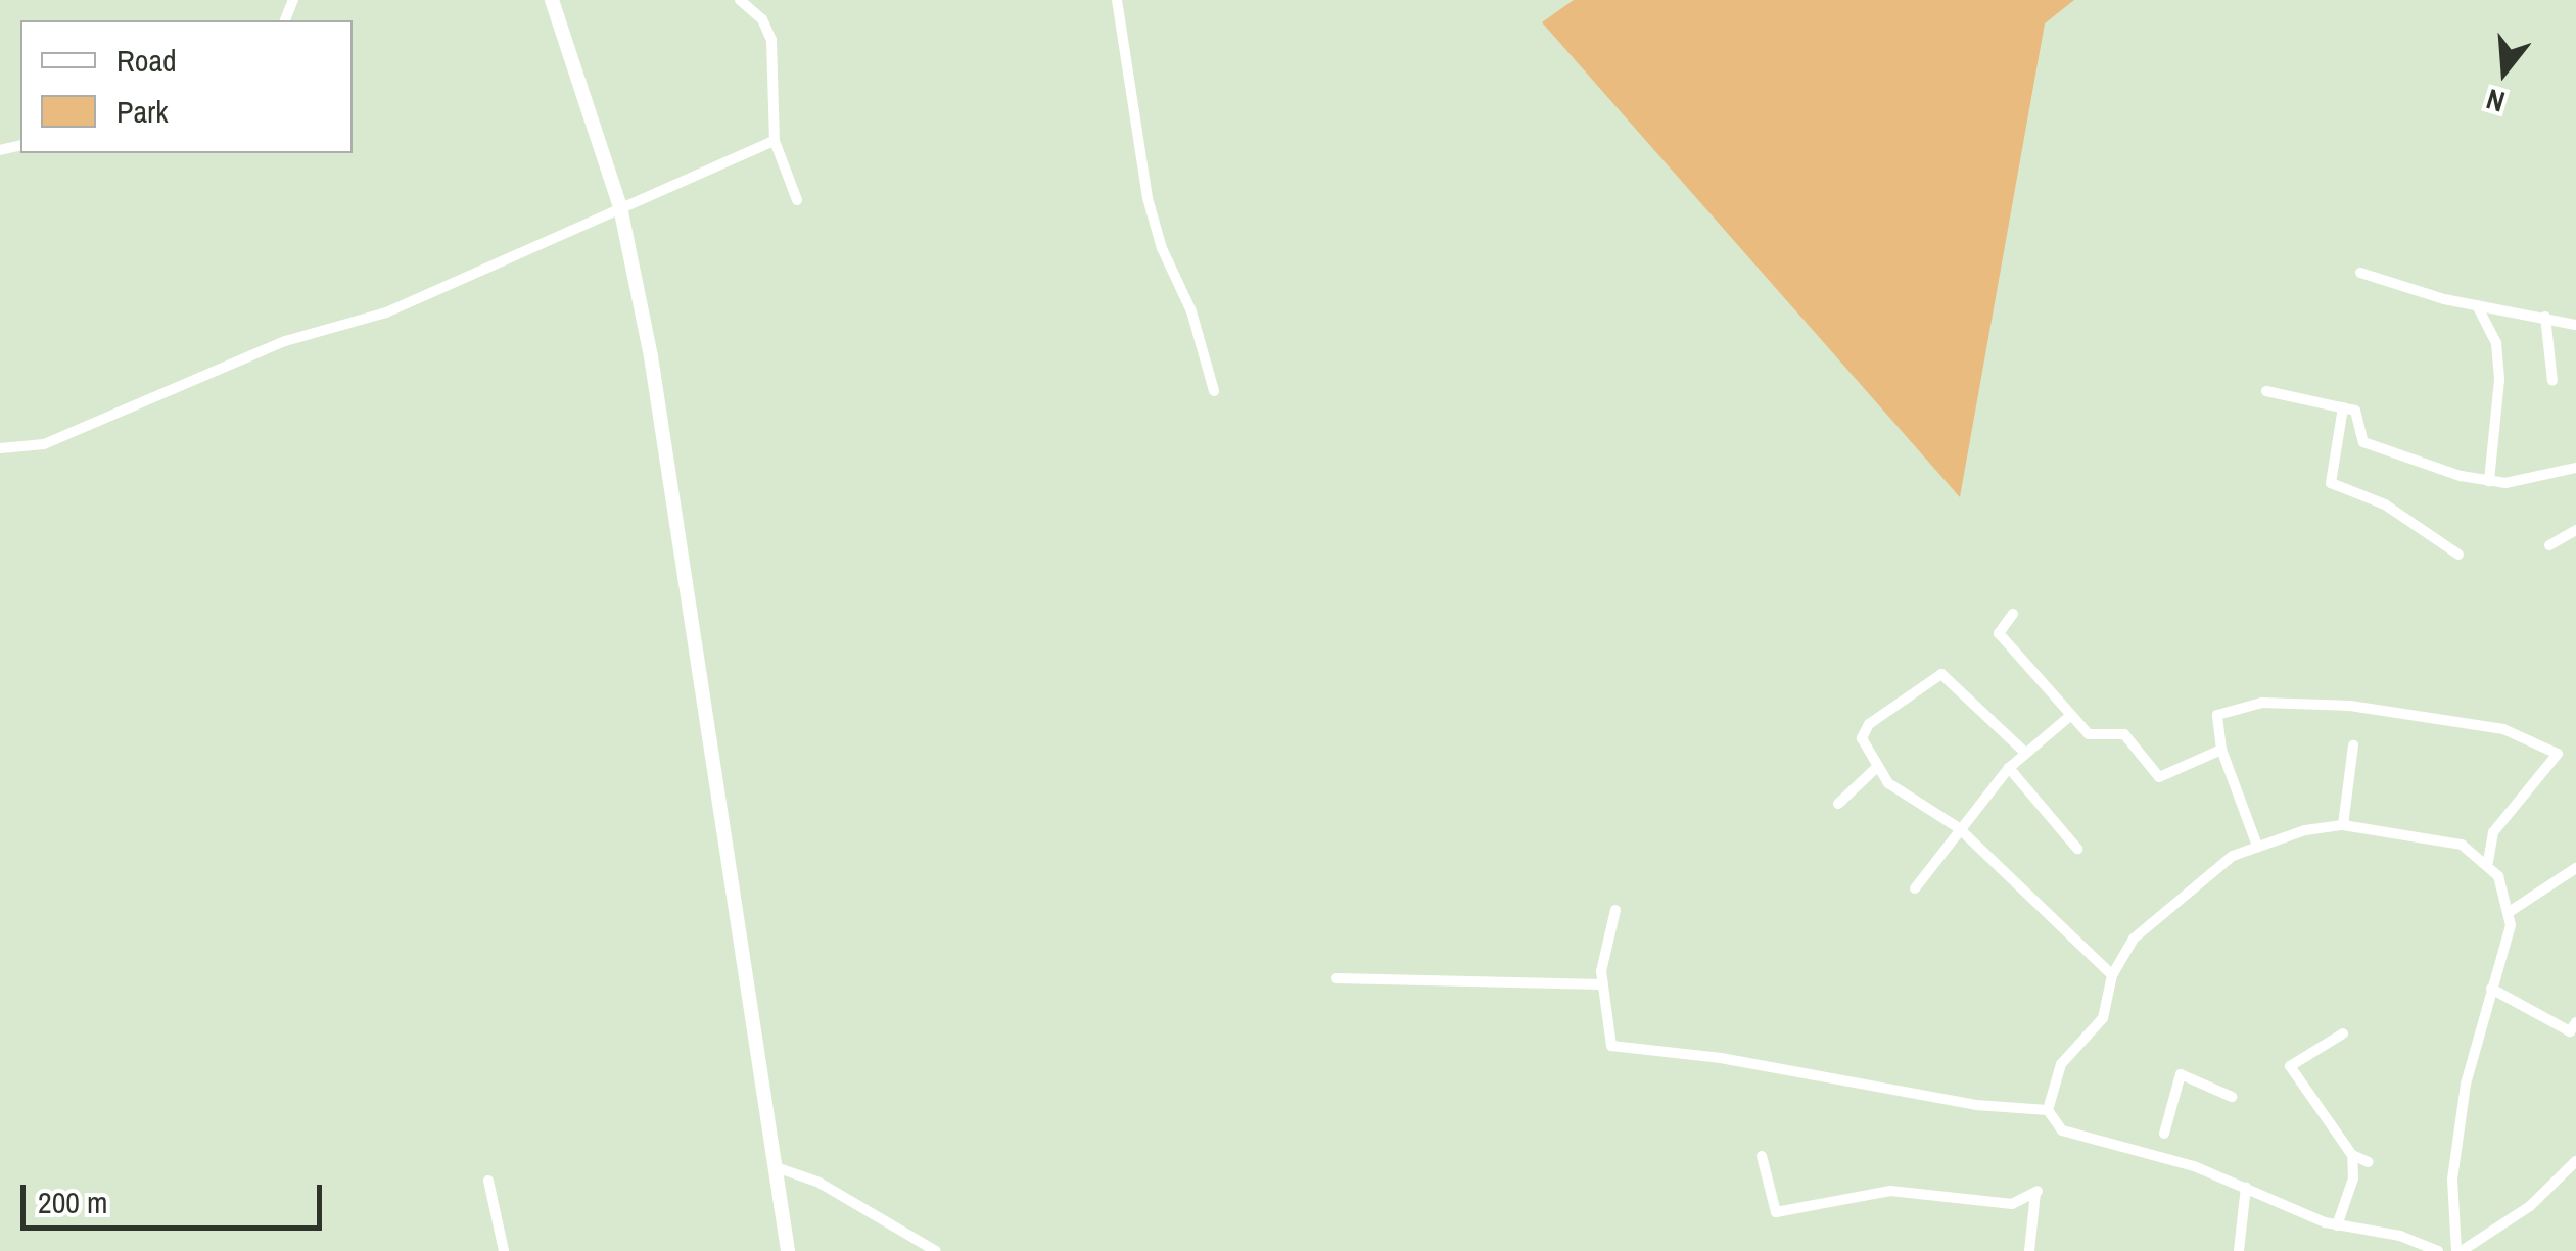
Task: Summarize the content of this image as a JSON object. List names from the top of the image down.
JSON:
{
  "legend": ["Road", "Park"],
  "scale_bar": "200 m",
  "north": "bottom"
}
